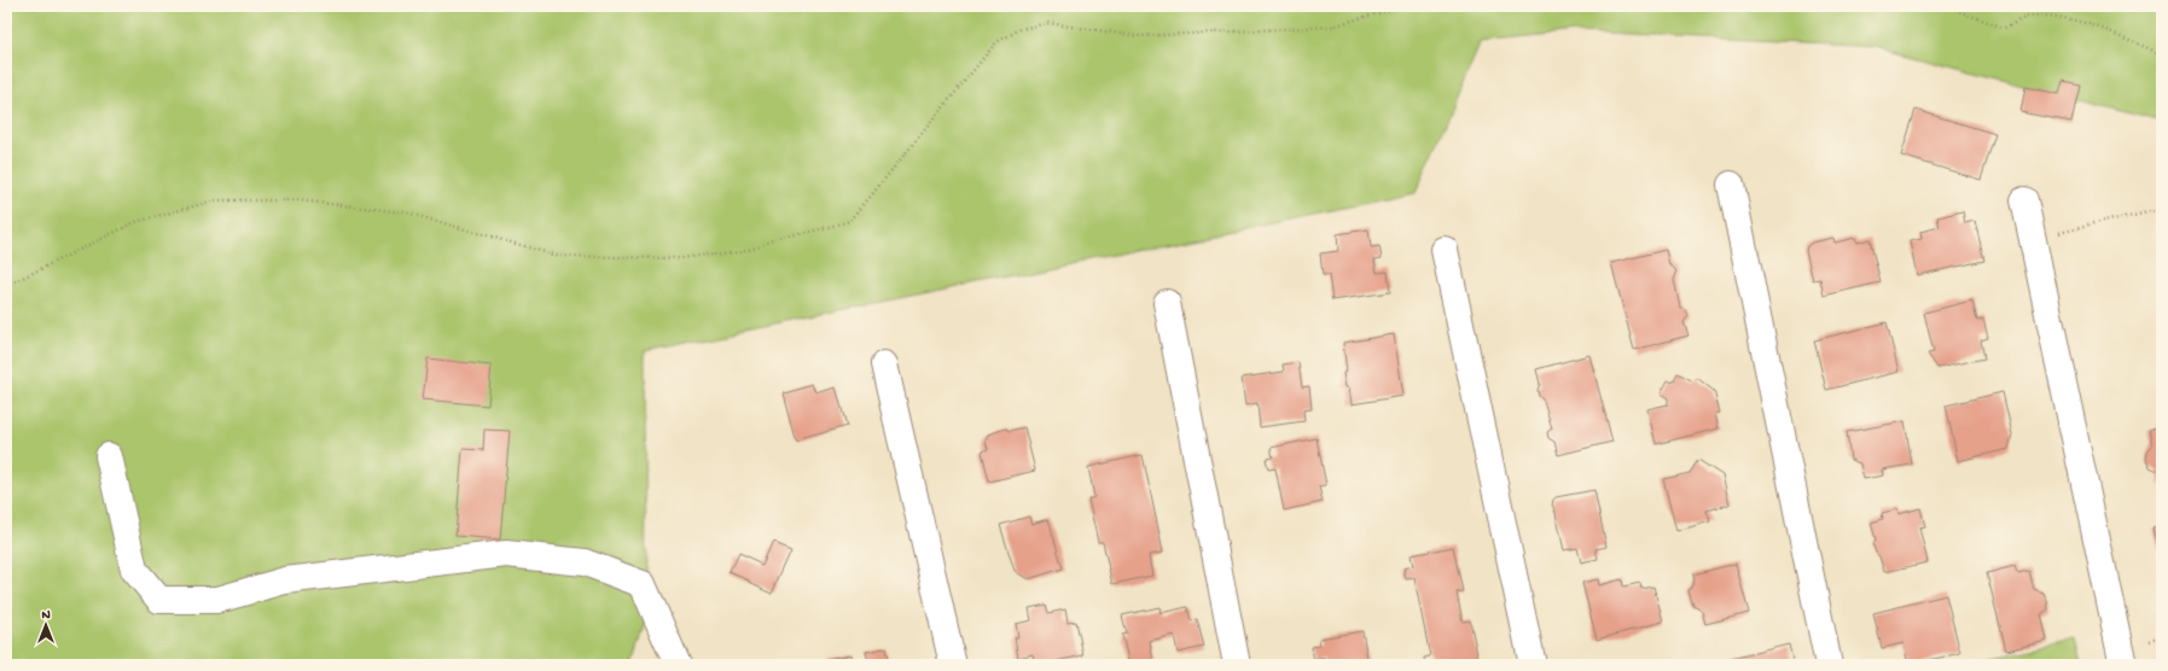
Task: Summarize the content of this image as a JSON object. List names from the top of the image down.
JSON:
{
  "north": "top"
}
